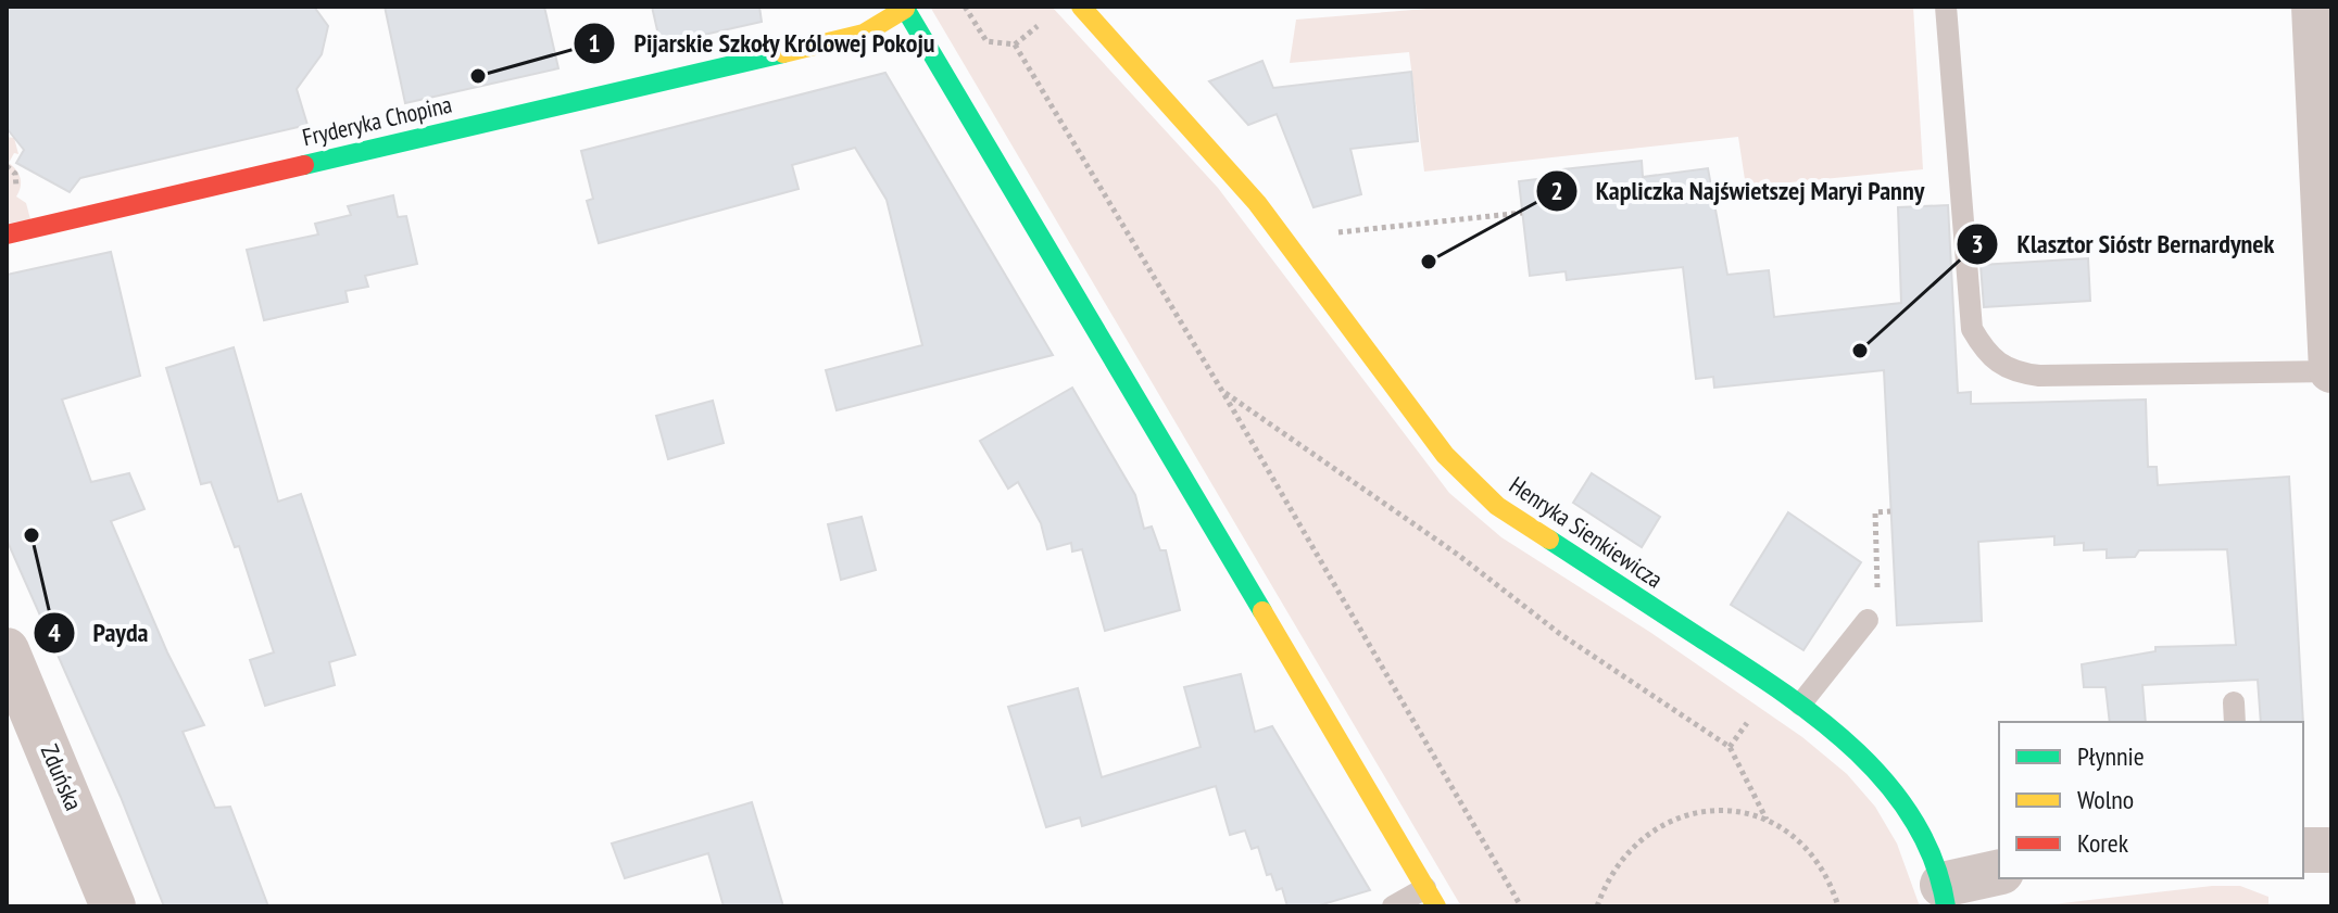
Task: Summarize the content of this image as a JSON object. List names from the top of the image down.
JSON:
{
  "streets": {
    "street": ["Fryderyka Chopina", "Henryka Sienkiewicza", "Zduńska"]
  },
  "places": [
    "Pijarskie Szkoły Królowej Pokoju",
    "Kapliczka Najświetszej Maryi Panny",
    "Klasztor Sióstr Bernardynek",
    "Payda"
  ],
  "legend": ["Płynnie", "Wolno", "Korek"]
}
